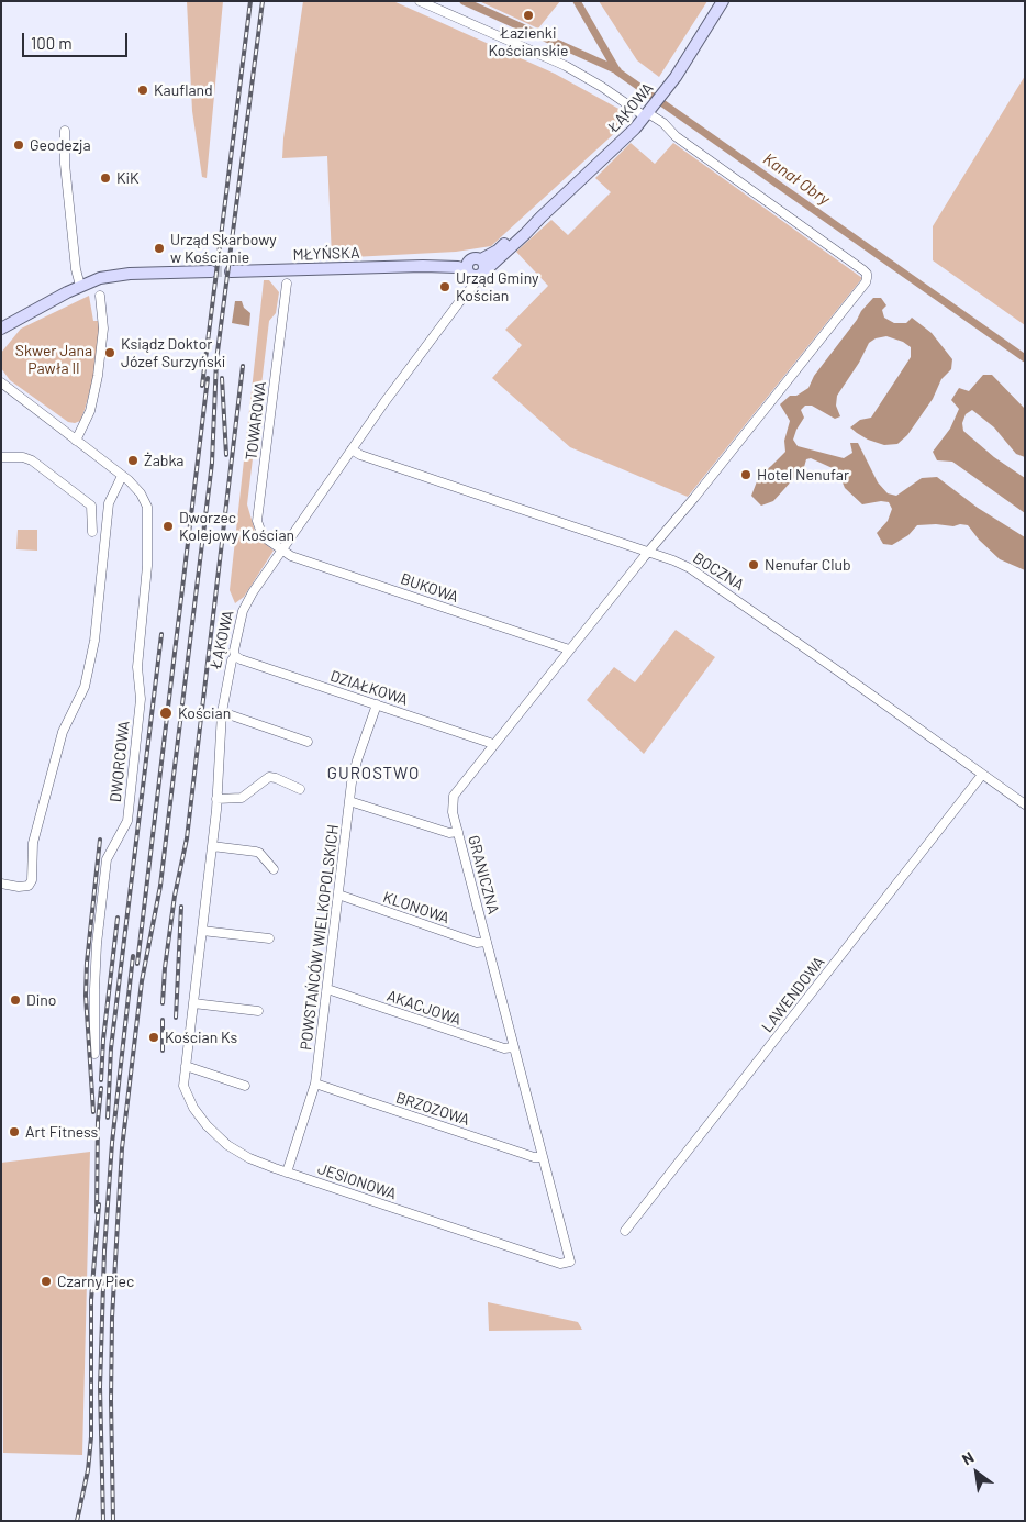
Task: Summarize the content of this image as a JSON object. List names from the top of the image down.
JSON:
{
  "streets": {
    "street": [
      "ŁĄKOWA",
      "MŁYŃSKA",
      "TOWAROWA",
      "BOCZNA",
      "BUKOWA",
      "DZIAŁKOWA",
      "DWORCOWA",
      "GRANICZNA",
      "KLONOWA",
      "POWSTAŃCÓW WIELKOPOLSKICH",
      "LAWENDOWA",
      "AKACJOWA",
      "BRZOZOWA",
      "JESIONOWA"
    ]
  },
  "crossings": [
    ["ŁĄKOWA", "MŁYŃSKA"],
    ["ŁĄKOWA", "TOWAROWA"],
    ["ŁĄKOWA", "BOCZNA"],
    ["ŁĄKOWA", "BUKOWA"],
    ["ŁĄKOWA", "DZIAŁKOWA"],
    ["ŁĄKOWA", "GRANICZNA"],
    ["ŁĄKOWA", "JESIONOWA"],
    ["TOWAROWA", "BUKOWA"],
    ["BOCZNA", "GRANICZNA"],
    ["BOCZNA", "LAWENDOWA"],
    ["BUKOWA", "GRANICZNA"],
    ["DZIAŁKOWA", "GRANICZNA"],
    ["DZIAŁKOWA", "POWSTAŃCÓW WIELKOPOLSKICH"],
    ["GRANICZNA", "KLONOWA"],
    ["GRANICZNA", "AKACJOWA"],
    ["GRANICZNA", "BRZOZOWA"],
    ["GRANICZNA", "JESIONOWA"],
    ["KLONOWA", "POWSTAŃCÓW WIELKOPOLSKICH"],
    ["POWSTAŃCÓW WIELKOPOLSKICH", "AKACJOWA"],
    ["POWSTAŃCÓW WIELKOPOLSKICH", "BRZOZOWA"],
    ["POWSTAŃCÓW WIELKOPOLSKICH", "JESIONOWA"]
  ],
  "districts": ["GUROSTWO"],
  "water": ["Kanał Obry"],
  "parks": ["Skwer Jana Pawła II"],
  "places": [
    "Łazienki Kościanskie",
    "Kaufland",
    "Geodezja",
    "KiK",
    "Urząd Skarbowy w Kościanie",
    "Urząd Gminy Kościan",
    "Ksiądz Doktor Józef Surzyński",
    "Żabka",
    "Hotel Nenufar",
    "Dworzec Kolejowy Kościan",
    "Nenufar Club",
    "Kościan",
    "Dino",
    "Kościan Ks",
    "Art Fitness",
    "Czarny Piec"
  ],
  "scale_bar": "100 m",
  "north": "top left"
}
